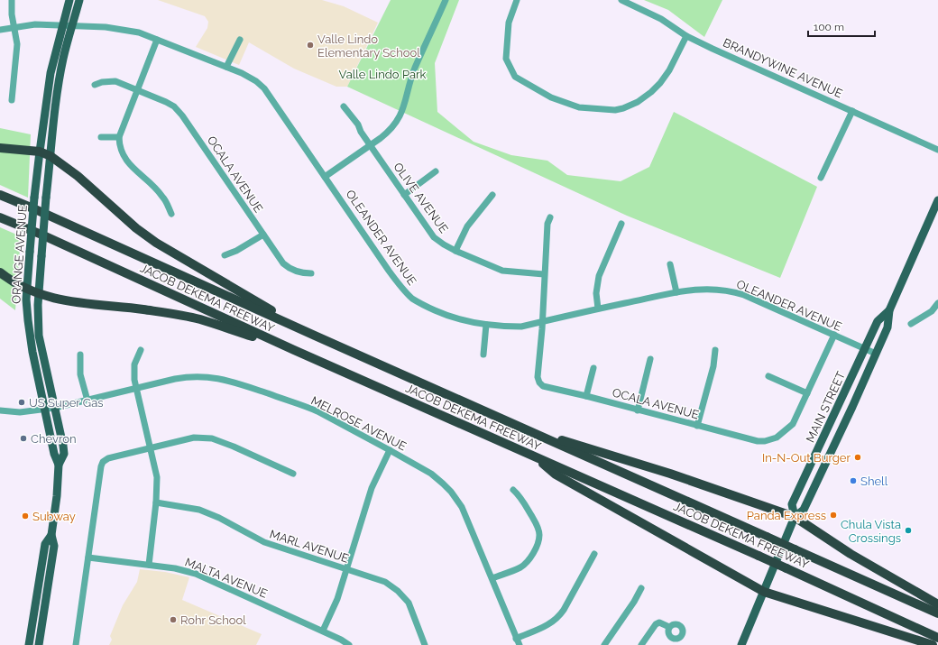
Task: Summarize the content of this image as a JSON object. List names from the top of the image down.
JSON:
{
  "streets": {
    "highway": ["JACOB DEKEMA FREEWAY"],
    "main road": ["ORANGE AVENUE", "MAIN STREET"],
    "street": [
      "BRANDYWINE AVENUE",
      "OCALA AVENUE",
      "OLIVE AVENUE",
      "OLEANDER AVENUE",
      "MELROSE AVENUE",
      "MARL AVENUE",
      "MALTA AVENUE"
    ]
  },
  "crossings": [
    ["OCALA AVENUE", "OLEANDER AVENUE"],
    ["OLEANDER AVENUE", "ORANGE AVENUE"],
    ["OLEANDER AVENUE", "MAIN STREET"],
    ["ORANGE AVENUE", "MELROSE AVENUE"]
  ],
  "parks": ["Valle Lindo Park"],
  "places": [
    "Valle Lindo Elementary School",
    "US Super Gas",
    "Chevron",
    "In-N-Out Burger",
    "Shell",
    "Panda Express",
    "Subway",
    "Chula Vista Crossings",
    "Rohr School"
  ],
  "scale_bar": "100 m"
}
